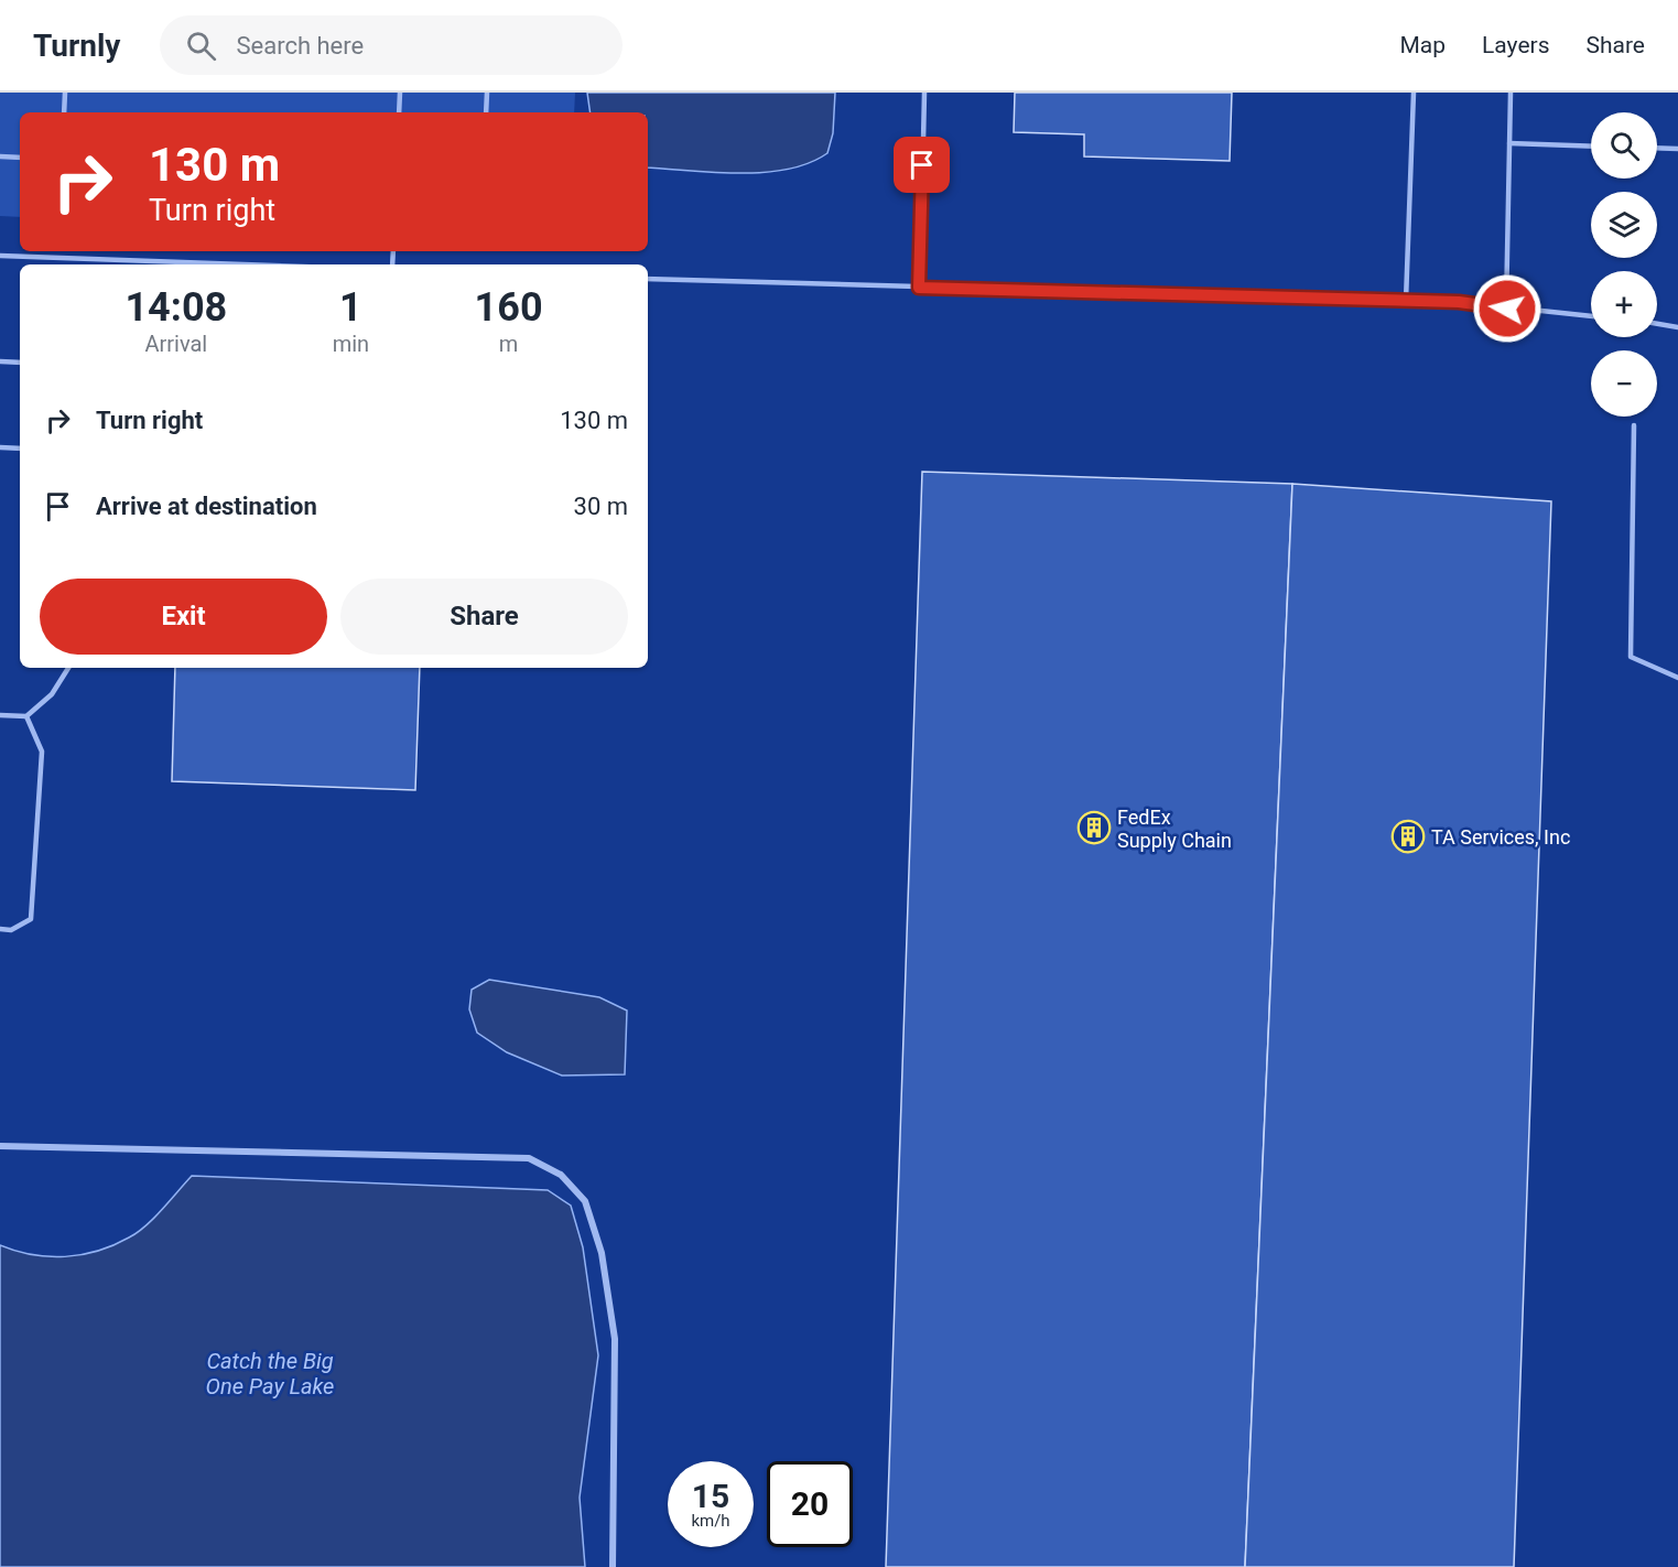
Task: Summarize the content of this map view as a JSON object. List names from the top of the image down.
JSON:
{
  "water": ["Catch the Big One Pay Lake"],
  "places": {
    "building": ["FedEx Supply Chain", "TA Services, Inc"]
  },
  "page": {
    "header": "Turnly",
    "search": "Search here",
    "nav": ["Map", "Layers", "Share"],
    "map_buttons": ["+", "−"],
    "turn": ["130 m", "Turn right"],
    "eta": [
      "14:08",
      "Arrival",
      "1",
      "min",
      "160",
      "m"
    ],
    "list": [
      {
        "name": "Turn right",
        "value": "130 m"
      },
      {
        "name": "Arrive at destination",
        "value": "30 m"
      }
    ],
    "buttons": ["Exit", "Share"],
    "speed": "15 km/h",
    "limit": "20"
  }
}
